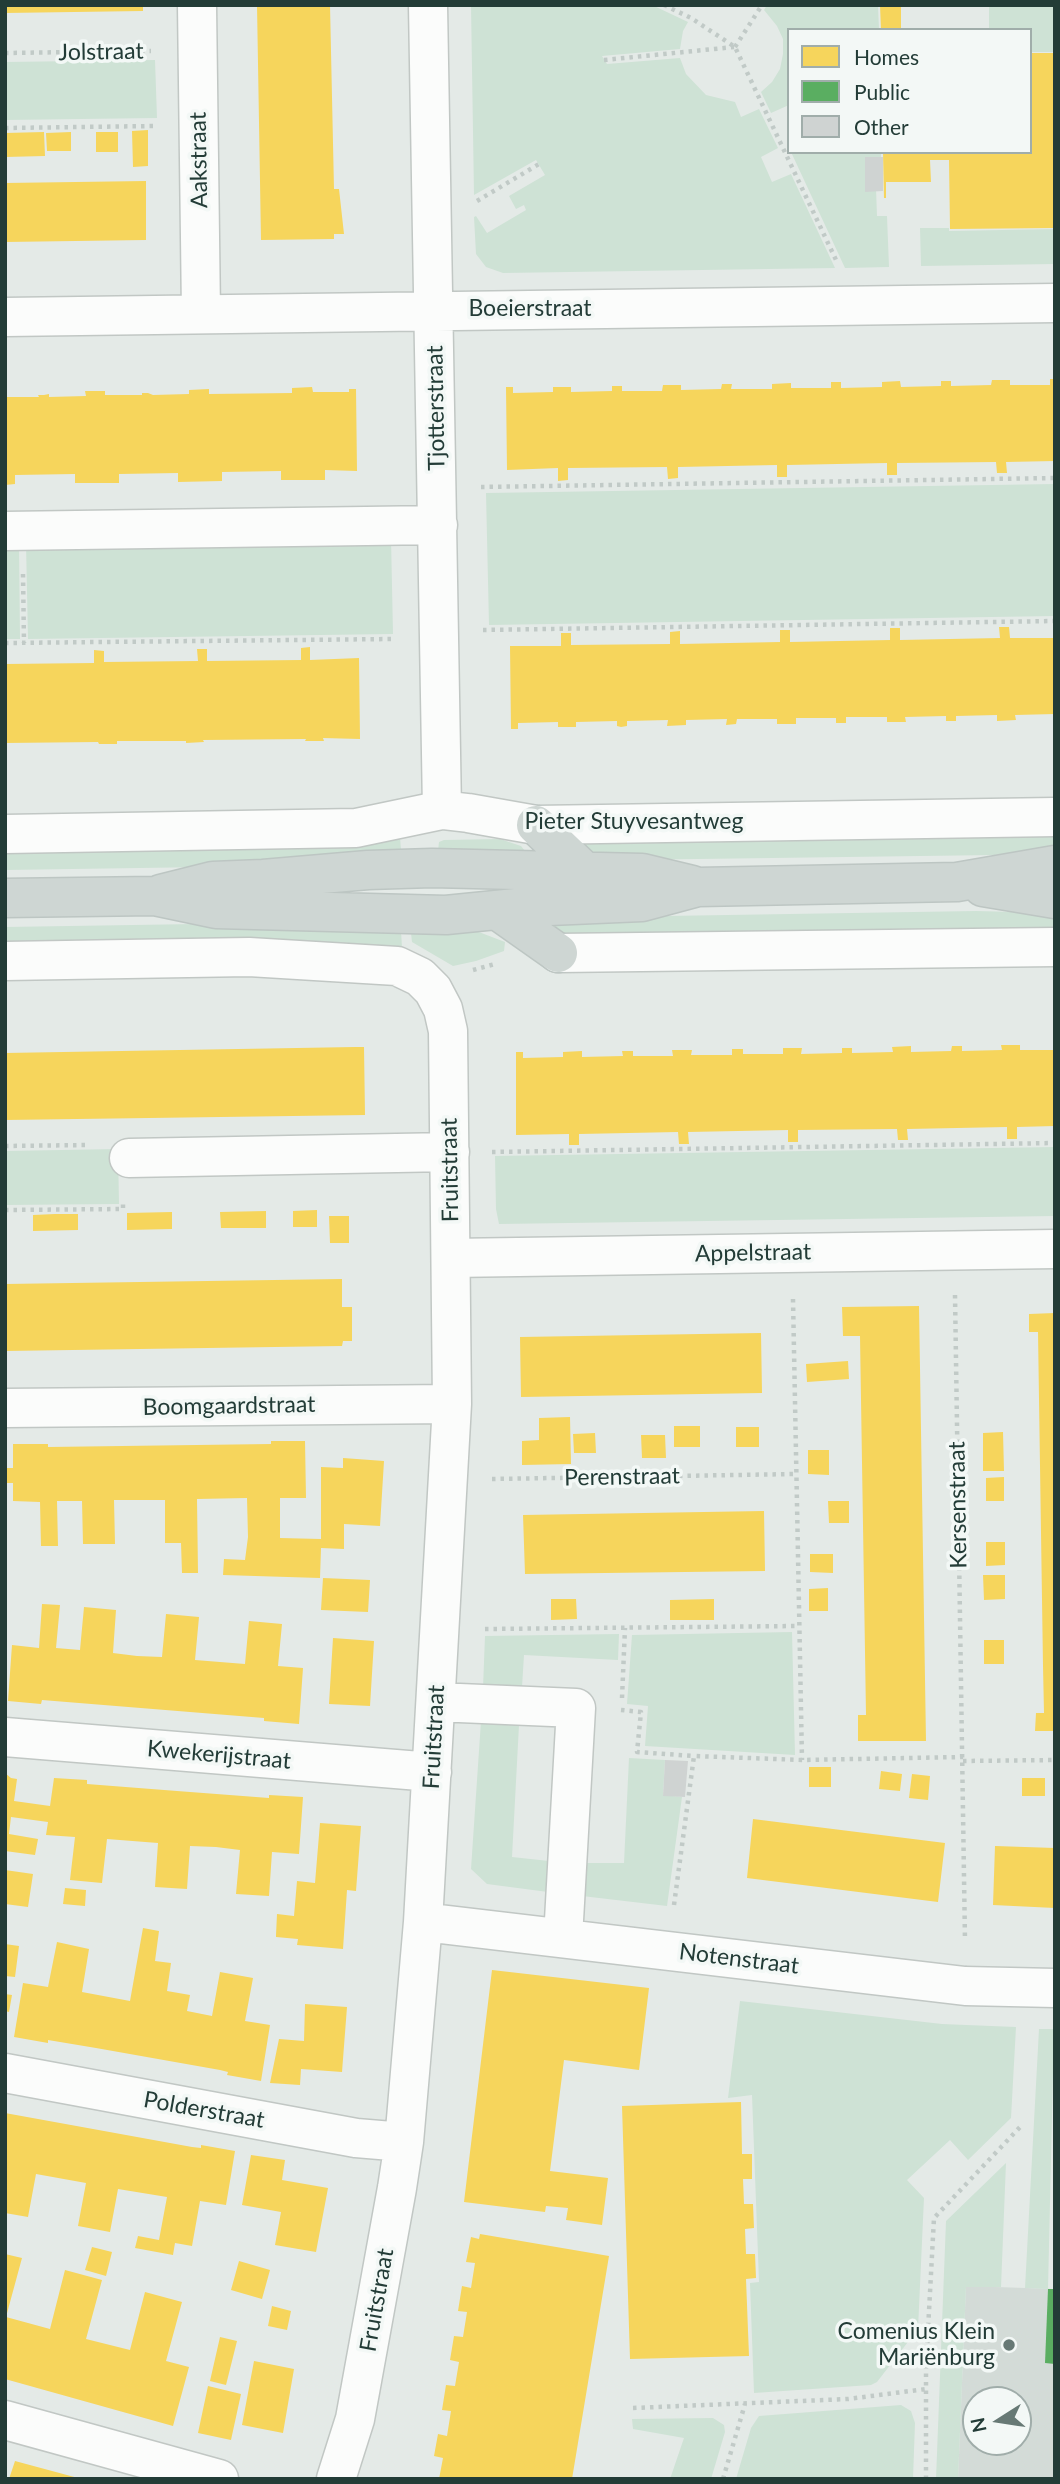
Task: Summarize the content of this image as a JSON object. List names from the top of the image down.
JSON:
{
  "streets": {
    "street": [
      "Aakstraat",
      "Boeierstraat",
      "Tjotterstraat",
      "Pieter Stuyvesantweg",
      "Fruitstraat",
      "Appelstraat",
      "Boomgaardstraat",
      "Kwekerijstraat",
      "Notenstraat",
      "Polderstraat"
    ],
    "path": ["Jolstraat", "Perenstraat", "Kersenstraat"]
  },
  "crossings": [
    ["Jolstraat", "Aakstraat"],
    ["Aakstraat", "Boeierstraat"],
    ["Boeierstraat", "Tjotterstraat"],
    ["Tjotterstraat", "Pieter Stuyvesantweg"],
    ["Fruitstraat", "Appelstraat"],
    ["Fruitstraat", "Boomgaardstraat"],
    ["Fruitstraat", "Perenstraat"],
    ["Fruitstraat", "Kwekerijstraat"],
    ["Fruitstraat", "Notenstraat"],
    ["Fruitstraat", "Polderstraat"],
    ["Appelstraat", "Kersenstraat"],
    ["Kersenstraat", "Notenstraat"]
  ],
  "places": ["Comenius Klein Mariënburg"],
  "legend": ["Homes", "Public", "Other"],
  "north": "left"
}
